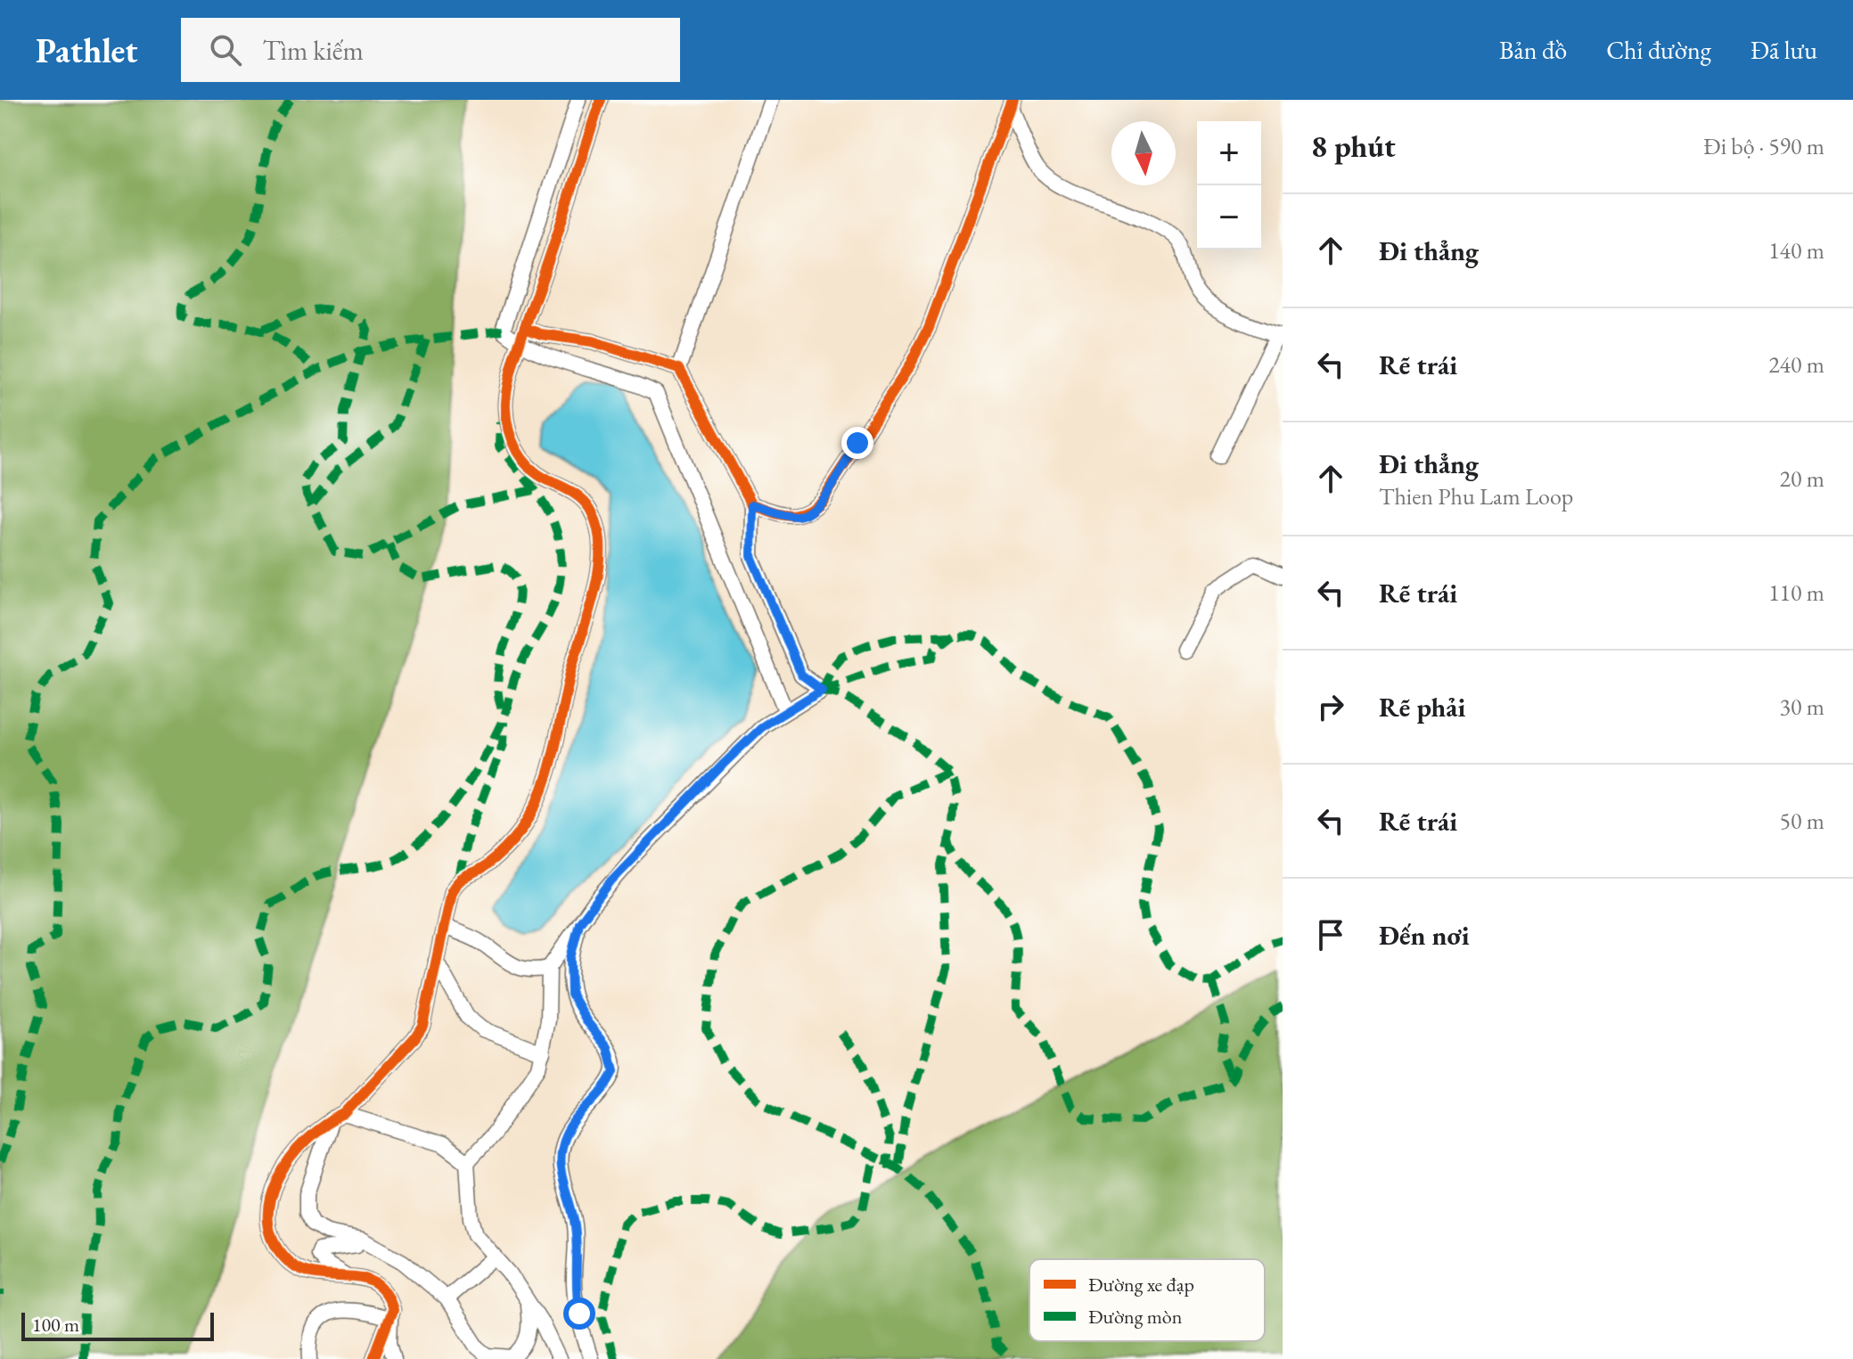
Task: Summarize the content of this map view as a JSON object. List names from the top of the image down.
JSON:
{
  "legend": ["Đường xe đạp", "Đường mòn"],
  "scale_bar": "100 m",
  "north": "bottom",
  "page": {
    "header": "Pathlet",
    "search": "Tìm kiếm",
    "nav": ["Bản đồ", "Chỉ đường", "Đã lưu"],
    "heading": ["8 phút", "Đi bộ · 590 m"],
    "map_buttons": ["+", "−"],
    "list": [
      ["Đi thẳng", "140 m"],
      ["Rẽ trái", "240 m"],
      ["Đi thẳng", "Thien Phu Lam Loop", "20 m"],
      ["Rẽ trái", "110 m"],
      ["Rẽ phải", "30 m"],
      ["Rẽ trái", "50 m"],
      "Đến nơi"
    ],
    "scale": "100 m"
  }
}
